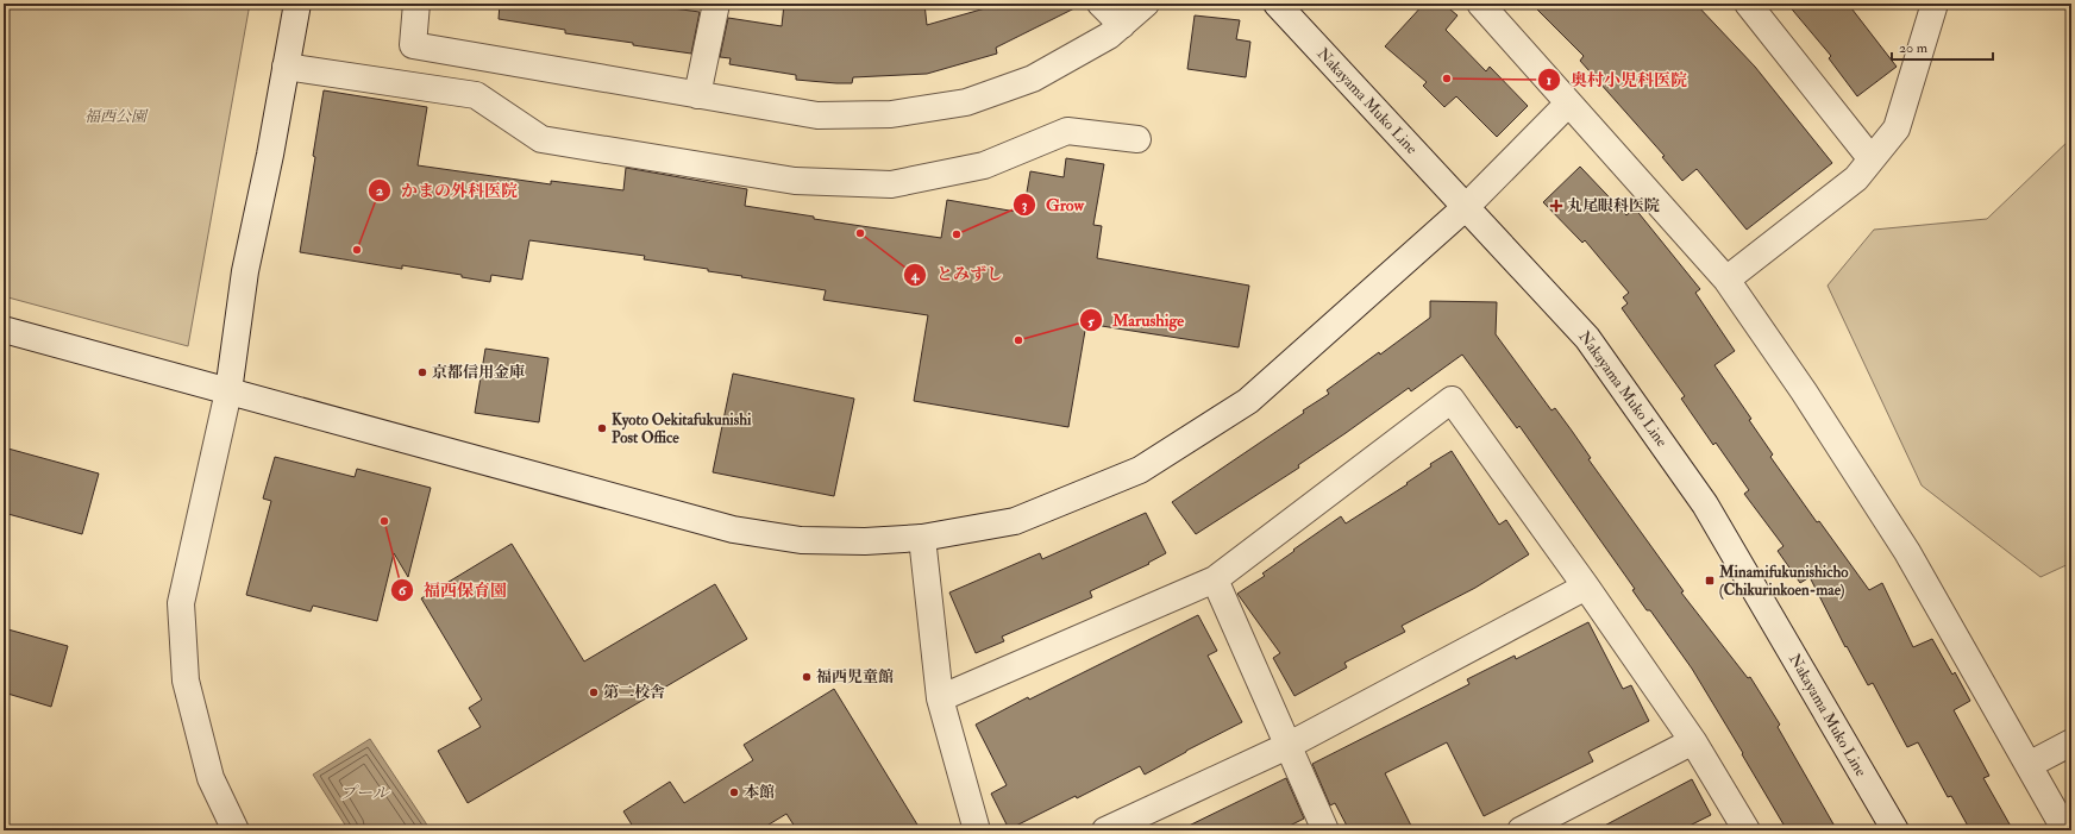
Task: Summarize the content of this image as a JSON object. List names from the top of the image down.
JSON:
{
  "streets": {
    "street": ["Nakayama Muko Line"]
  },
  "water": ["プール"],
  "parks": ["福西公園"],
  "places": {
    "other": [
      "奥村小児科医院",
      "とみずし",
      "Grow",
      "かまの外科医院",
      "Marushige",
      "京都信用金庫",
      "Kyoto Oekitafukunishi Post Office",
      "福西保育園",
      "福西児童館",
      "第二校舎",
      "本館"
    ],
    "health": ["丸尾眼科医院"],
    "transit": ["Minamifukunishicho (Chikurinkoen-mae)"]
  },
  "scale_bar": "20 m"
}
